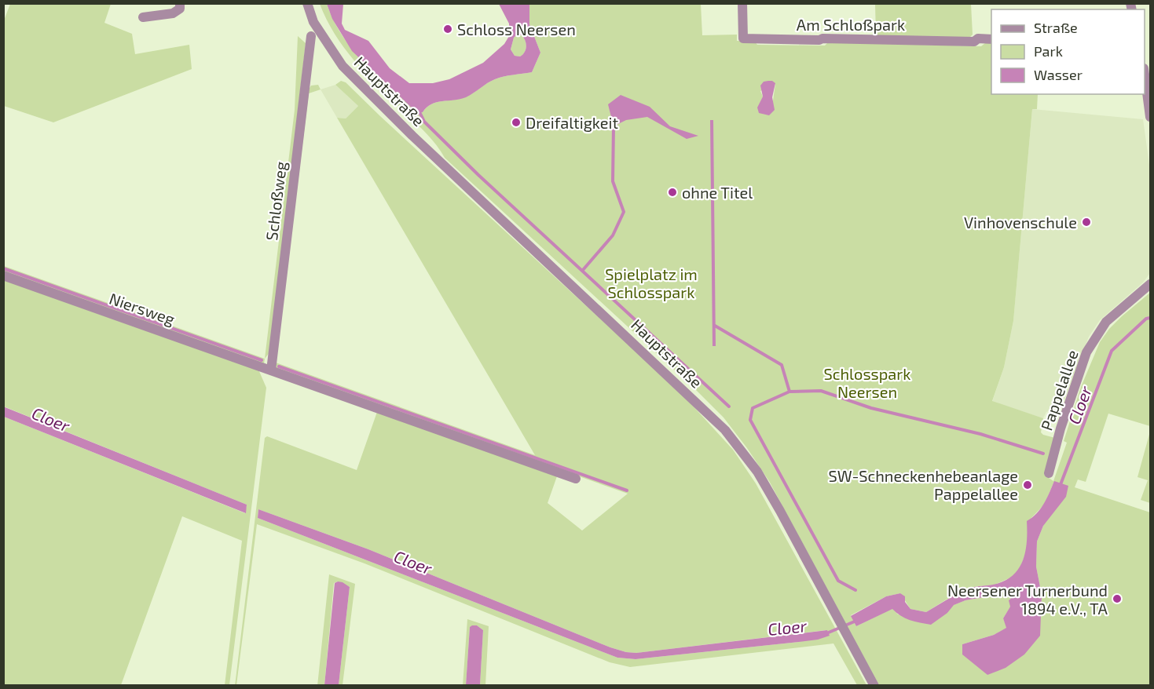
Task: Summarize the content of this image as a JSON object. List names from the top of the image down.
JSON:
{
  "streets": {
    "street": [
      "Am Schloßpark",
      "Hauptstraße",
      "Schloßweg",
      "Niersweg",
      "Pappelallee"
    ]
  },
  "crossings": [
    ["Schloßweg", "Niersweg"]
  ],
  "water": ["Cloer"],
  "parks": ["Spielplatz im Schlosspark", "Schlosspark Neersen"],
  "places": [
    "Schloss Neersen",
    "Dreifaltigkeit",
    "ohne Titel",
    "Vinhovenschule",
    "SW-Schneckenhebeanlage Pappelallee",
    "Neersener Turnerbund 1894 e.V., TA"
  ],
  "legend": ["Straße", "Park", "Wasser"]
}
